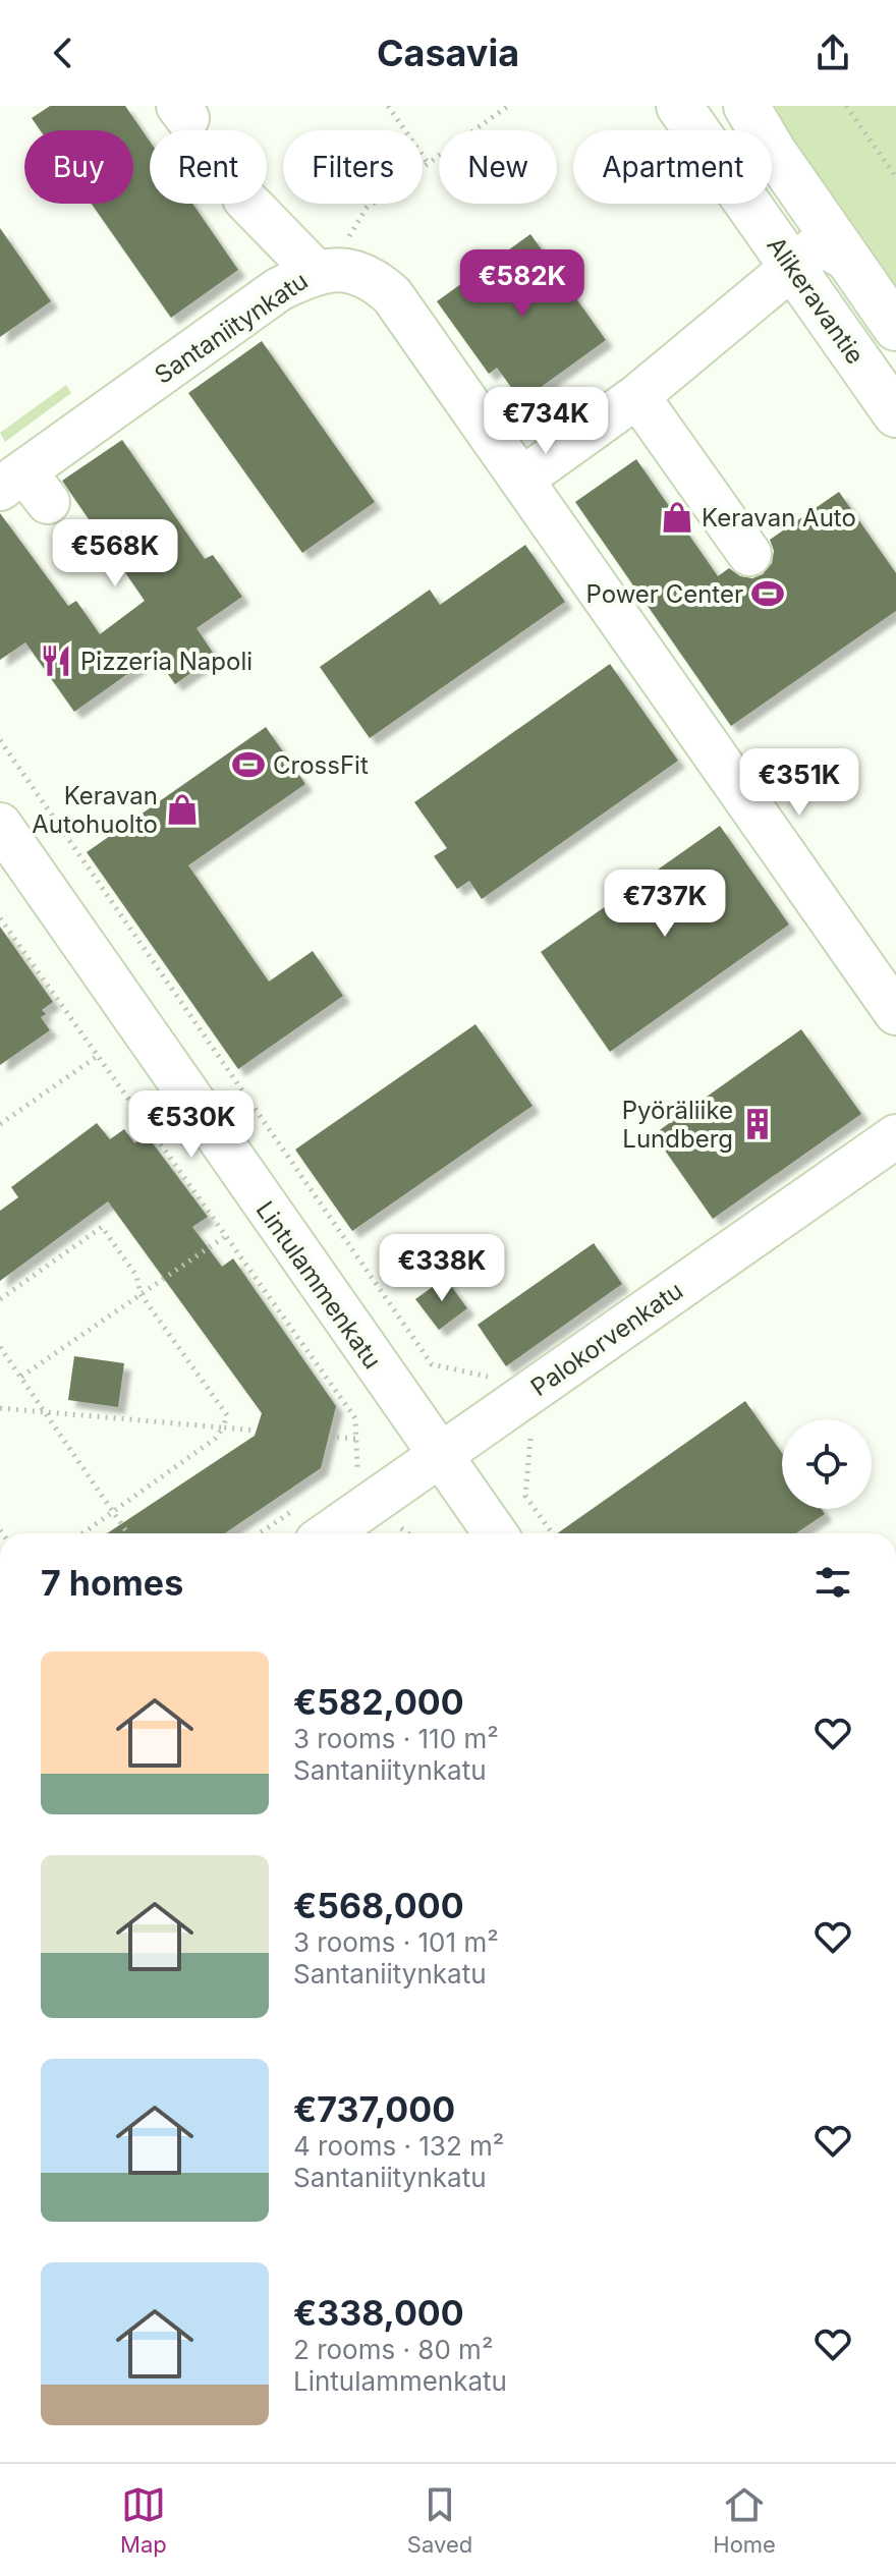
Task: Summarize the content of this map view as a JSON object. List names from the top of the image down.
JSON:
{
  "streets": {
    "main road": ["Alikeravantie"],
    "street": ["Santaniitynkatu", "Lintulammenkatu", "Palokorvenkatu"]
  },
  "crossings": [
    ["Lintulammenkatu", "Palokorvenkatu"]
  ],
  "places": {
    "shop": ["Keravan Auto", "Keravan Autohuolto"],
    "sports": ["Power Center", "CrossFit"],
    "restaurant": ["Pizzeria Napoli"],
    "building": ["Pyöräliike Lundberg"]
  },
  "page": {
    "header": "Casavia",
    "chip": [
      "Buy",
      "Rent",
      "Filters",
      "New",
      "Apartment"
    ],
    "price": [
      "€582K",
      "€734K",
      "€568K",
      "€351K",
      "€737K",
      "€530K",
      "€338K"
    ],
    "heading": "7 homes",
    "list": [
      {
        "name": "€582,000",
        "note": "3 rooms · 110 m² · Santaniitynkatu"
      },
      {
        "name": "€568,000",
        "note": "3 rooms · 101 m² · Santaniitynkatu"
      },
      {
        "name": "€737,000",
        "note": "4 rooms · 132 m² · Santaniitynkatu"
      },
      {
        "name": "€338,000",
        "note": "2 rooms · 80 m² · Lintulammenkatu"
      }
    ],
    "tabs": ["Map", "Saved", "Home"]
  }
}
